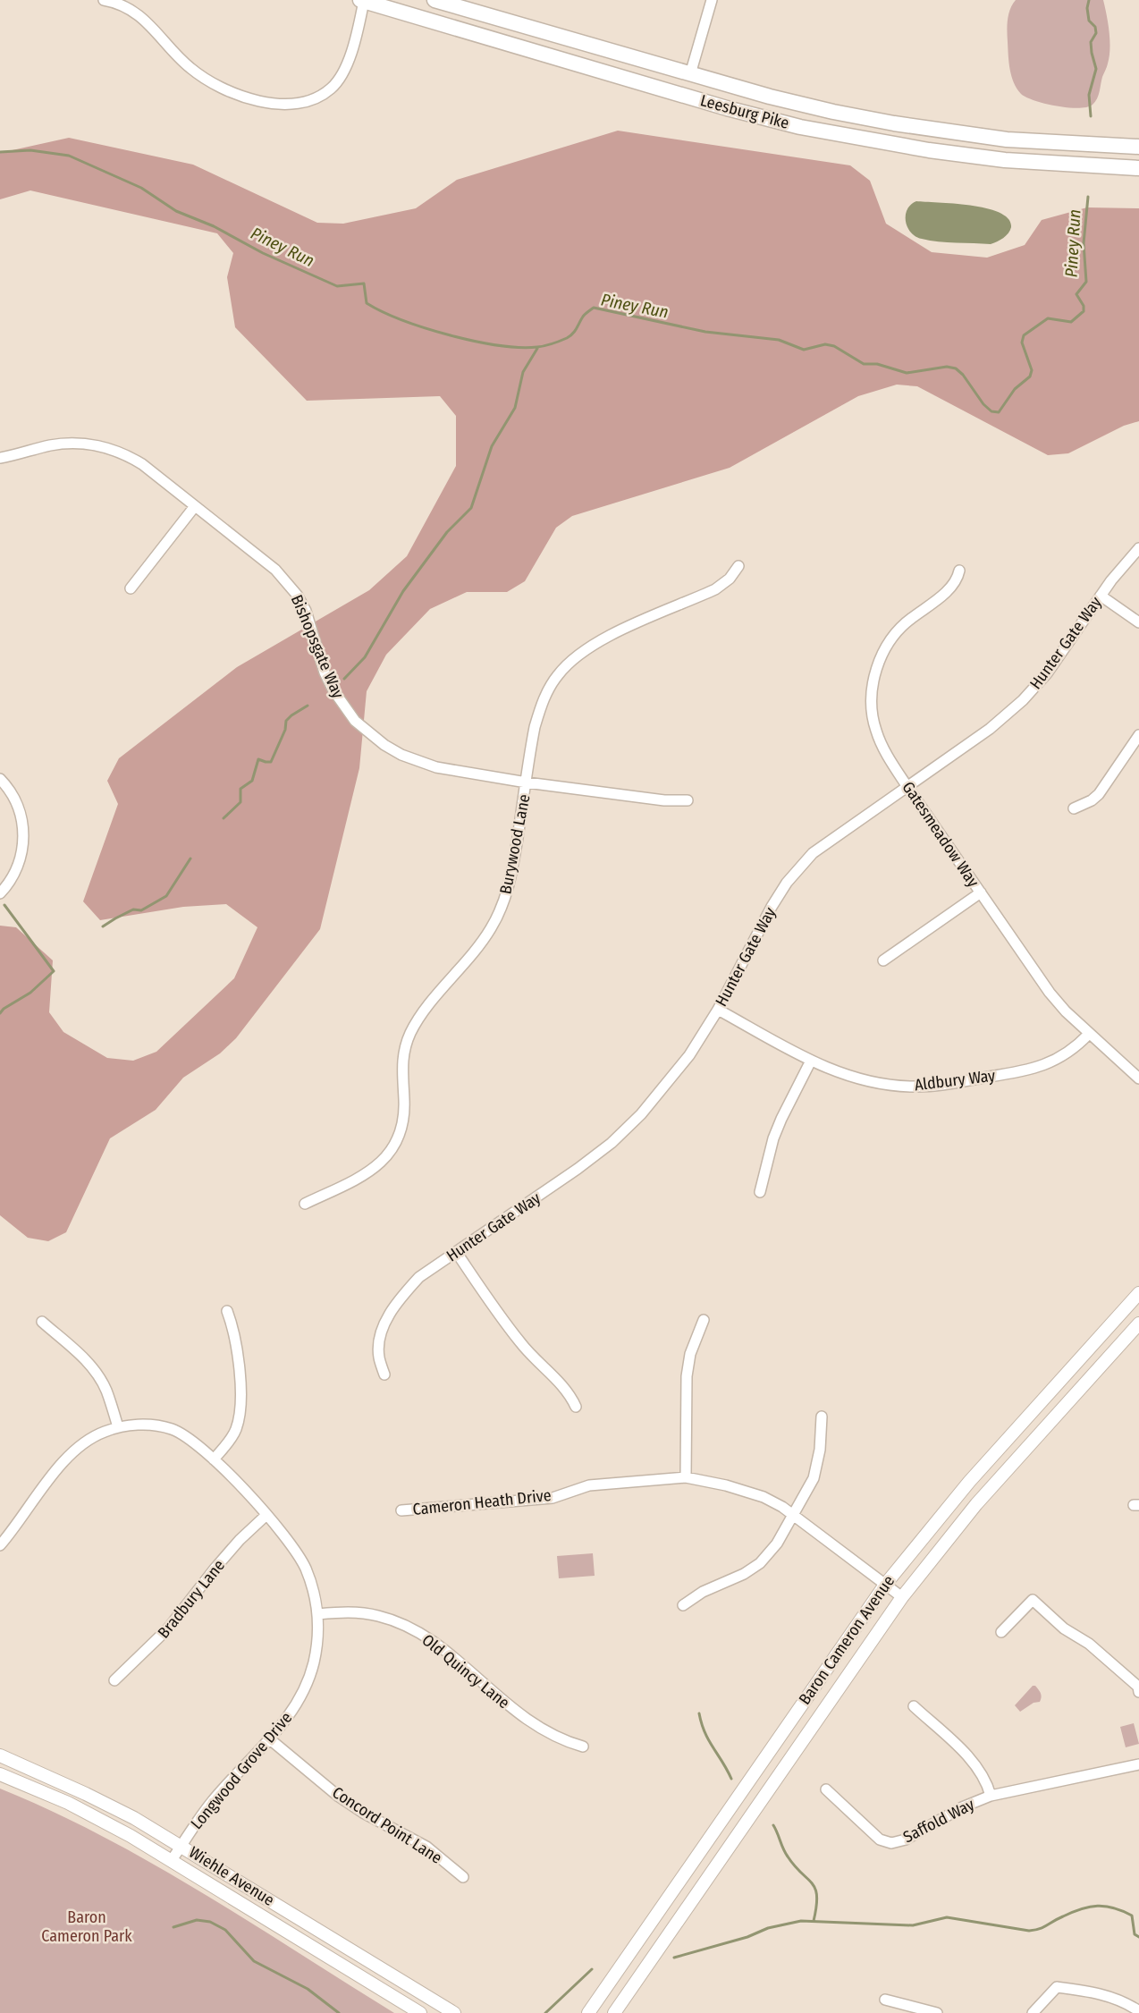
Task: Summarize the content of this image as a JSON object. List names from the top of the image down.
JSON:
{
  "streets": {
    "highway": ["Leesburg Pike"],
    "main road": ["Baron Cameron Avenue", "Wiehle Avenue"],
    "street": [
      "Hunter Gate Way",
      "Bishopsgate Way",
      "Gatesmeadow Way",
      "Burywood Lane",
      "Aldbury Way",
      "Cameron Heath Drive",
      "Bradbury Lane",
      "Old Quincy Lane",
      "Longwood Grove Drive",
      "Saffold Way",
      "Concord Point Lane"
    ]
  },
  "crossings": [
    ["Hunter Gate Way", "Gatesmeadow Way"],
    ["Hunter Gate Way", "Aldbury Way"],
    ["Bishopsgate Way", "Burywood Lane"],
    ["Gatesmeadow Way", "Aldbury Way"],
    ["Cameron Heath Drive", "Baron Cameron Avenue"],
    ["Bradbury Lane", "Longwood Grove Drive"],
    ["Old Quincy Lane", "Longwood Grove Drive"],
    ["Longwood Grove Drive", "Concord Point Lane"],
    ["Longwood Grove Drive", "Wiehle Avenue"]
  ],
  "water": ["Piney Run"],
  "parks": ["Baron Cameron Park"]
}
